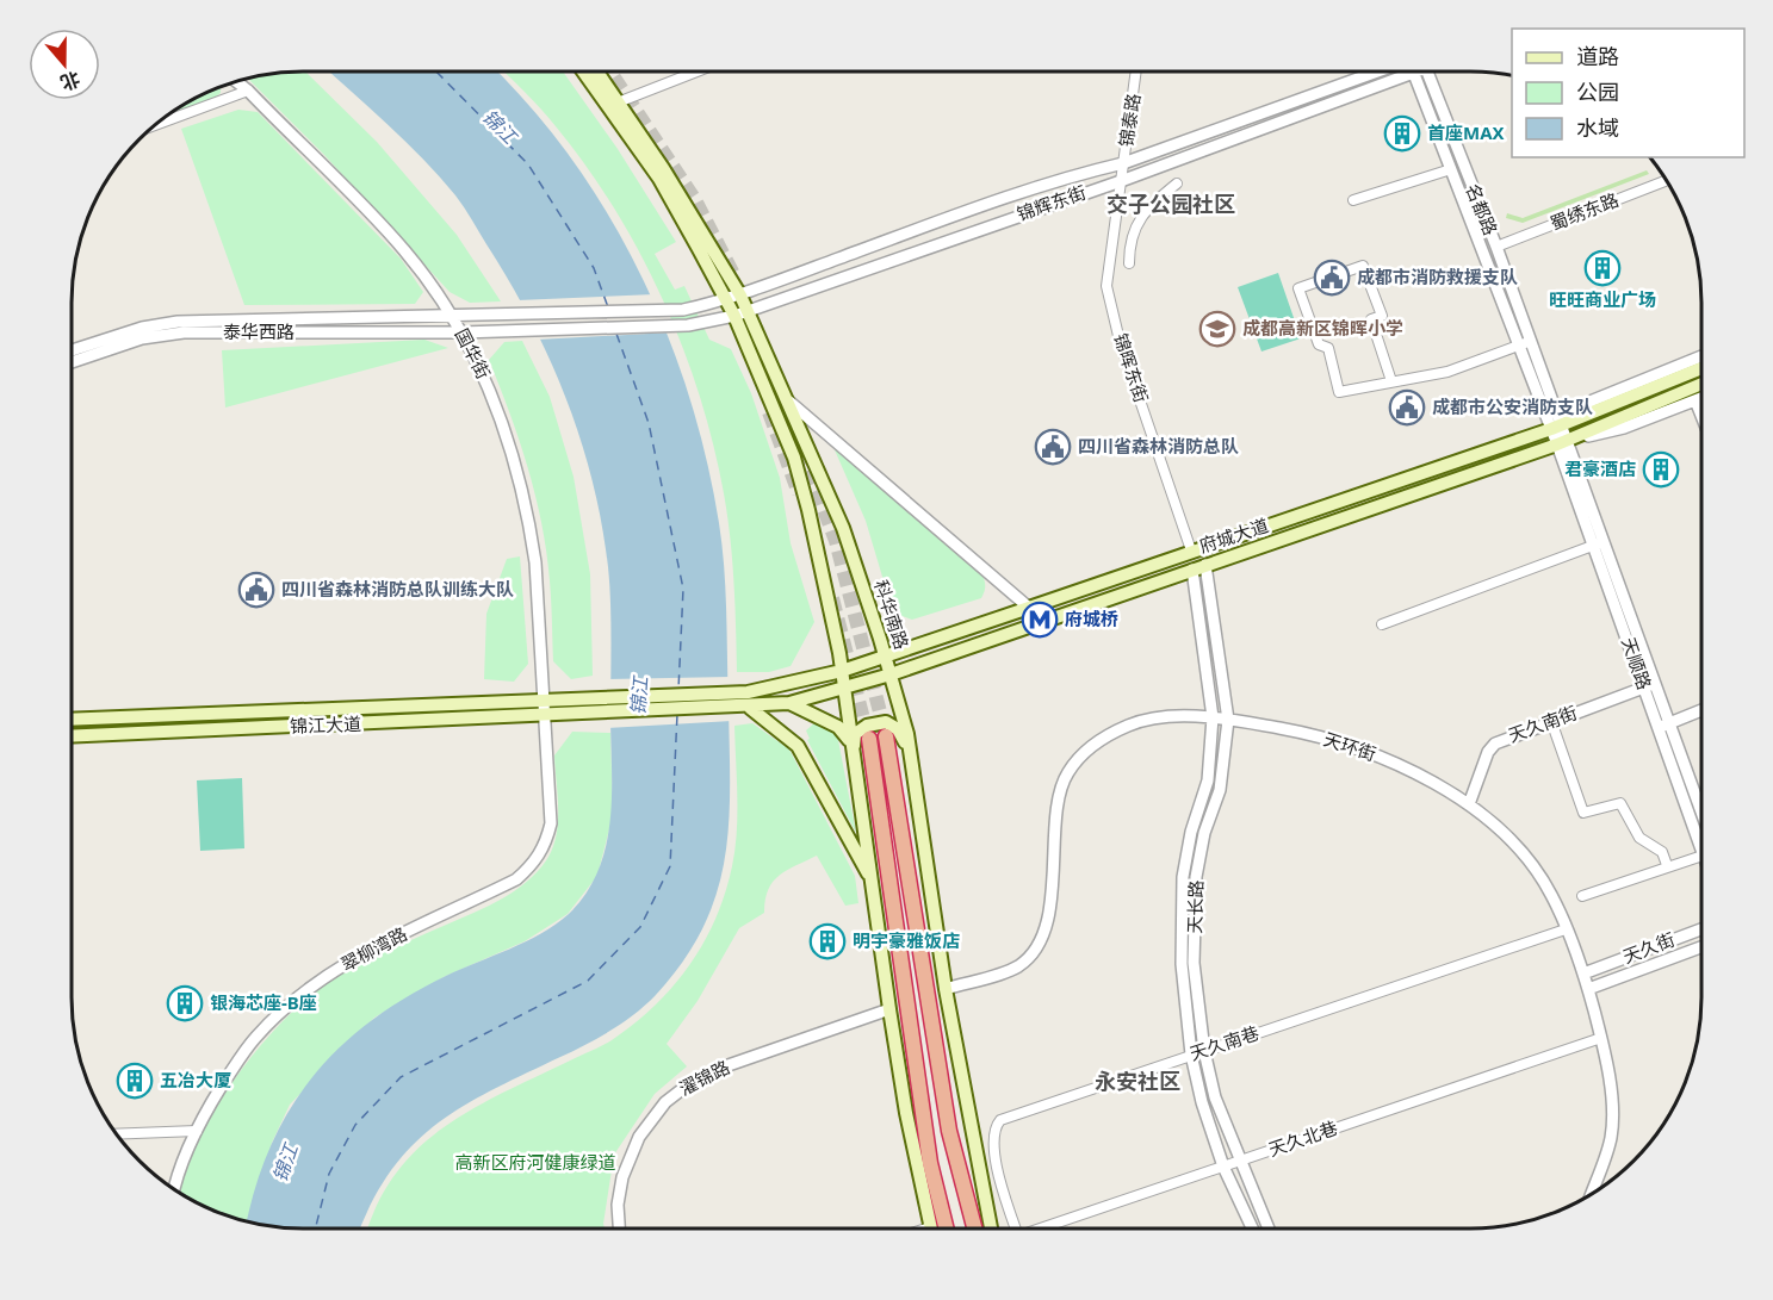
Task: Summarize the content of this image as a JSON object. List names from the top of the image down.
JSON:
{
  "streets": {
    "main road": ["府城大道", "科华南路", "锦江大道"],
    "street": [
      "锦泰路",
      "锦辉东街",
      "名都路",
      "蜀绣东路",
      "泰华西路",
      "国华街",
      "锦晖东街",
      "天顺路",
      "天久南街",
      "天环街",
      "天长路",
      "天久街",
      "翠柳湾路",
      "天久南巷",
      "濯锦路",
      "天久北巷"
    ]
  },
  "crossings": [
    ["锦泰路", "锦辉东街"],
    ["锦泰路", "锦晖东街"],
    ["锦辉东街", "泰华西路"],
    ["锦辉东街", "锦晖东街"],
    ["锦辉东街", "科华南路"],
    ["名都路", "蜀绣东路"],
    ["名都路", "府城大道"],
    ["名都路", "天顺路"],
    ["泰华西路", "国华街"],
    ["国华街", "锦江大道"],
    ["国华街", "翠柳湾路"],
    ["锦晖东街", "府城大道"],
    ["府城大道", "科华南路"],
    ["府城大道", "天顺路"],
    ["府城大道", "锦江大道"],
    ["府城大道", "天长路"],
    ["科华南路", "天环街"],
    ["科华南路", "濯锦路"],
    ["天顺路", "天久南街"],
    ["天久南街", "天环街"],
    ["锦江大道", "翠柳湾路"],
    ["天环街", "天长路"],
    ["天环街", "天久街"],
    ["天环街", "天久南巷"],
    ["天环街", "天久北巷"],
    ["天长路", "天久南巷"],
    ["天长路", "天久北巷"]
  ],
  "districts": ["交子公园社区", "永安社区"],
  "water": ["锦江"],
  "parks": ["高新区府河健康绿道"],
  "places": {
    "building": [
      "首座MAX",
      "旺旺商业广场",
      "君豪酒店",
      "明宇豪雅饭店",
      "银海芯座-B座",
      "五冶大厦"
    ],
    "public building": [
      "成都市消防救援支队",
      "成都市公安消防支队",
      "四川省森林消防总队",
      "四川省森林消防总队训练大队"
    ],
    "school or university": ["成都高新区锦晖小学"],
    "metro station": ["府城桥"]
  },
  "legend": ["道路", "公园", "水域"],
  "north": "bottom"
}
